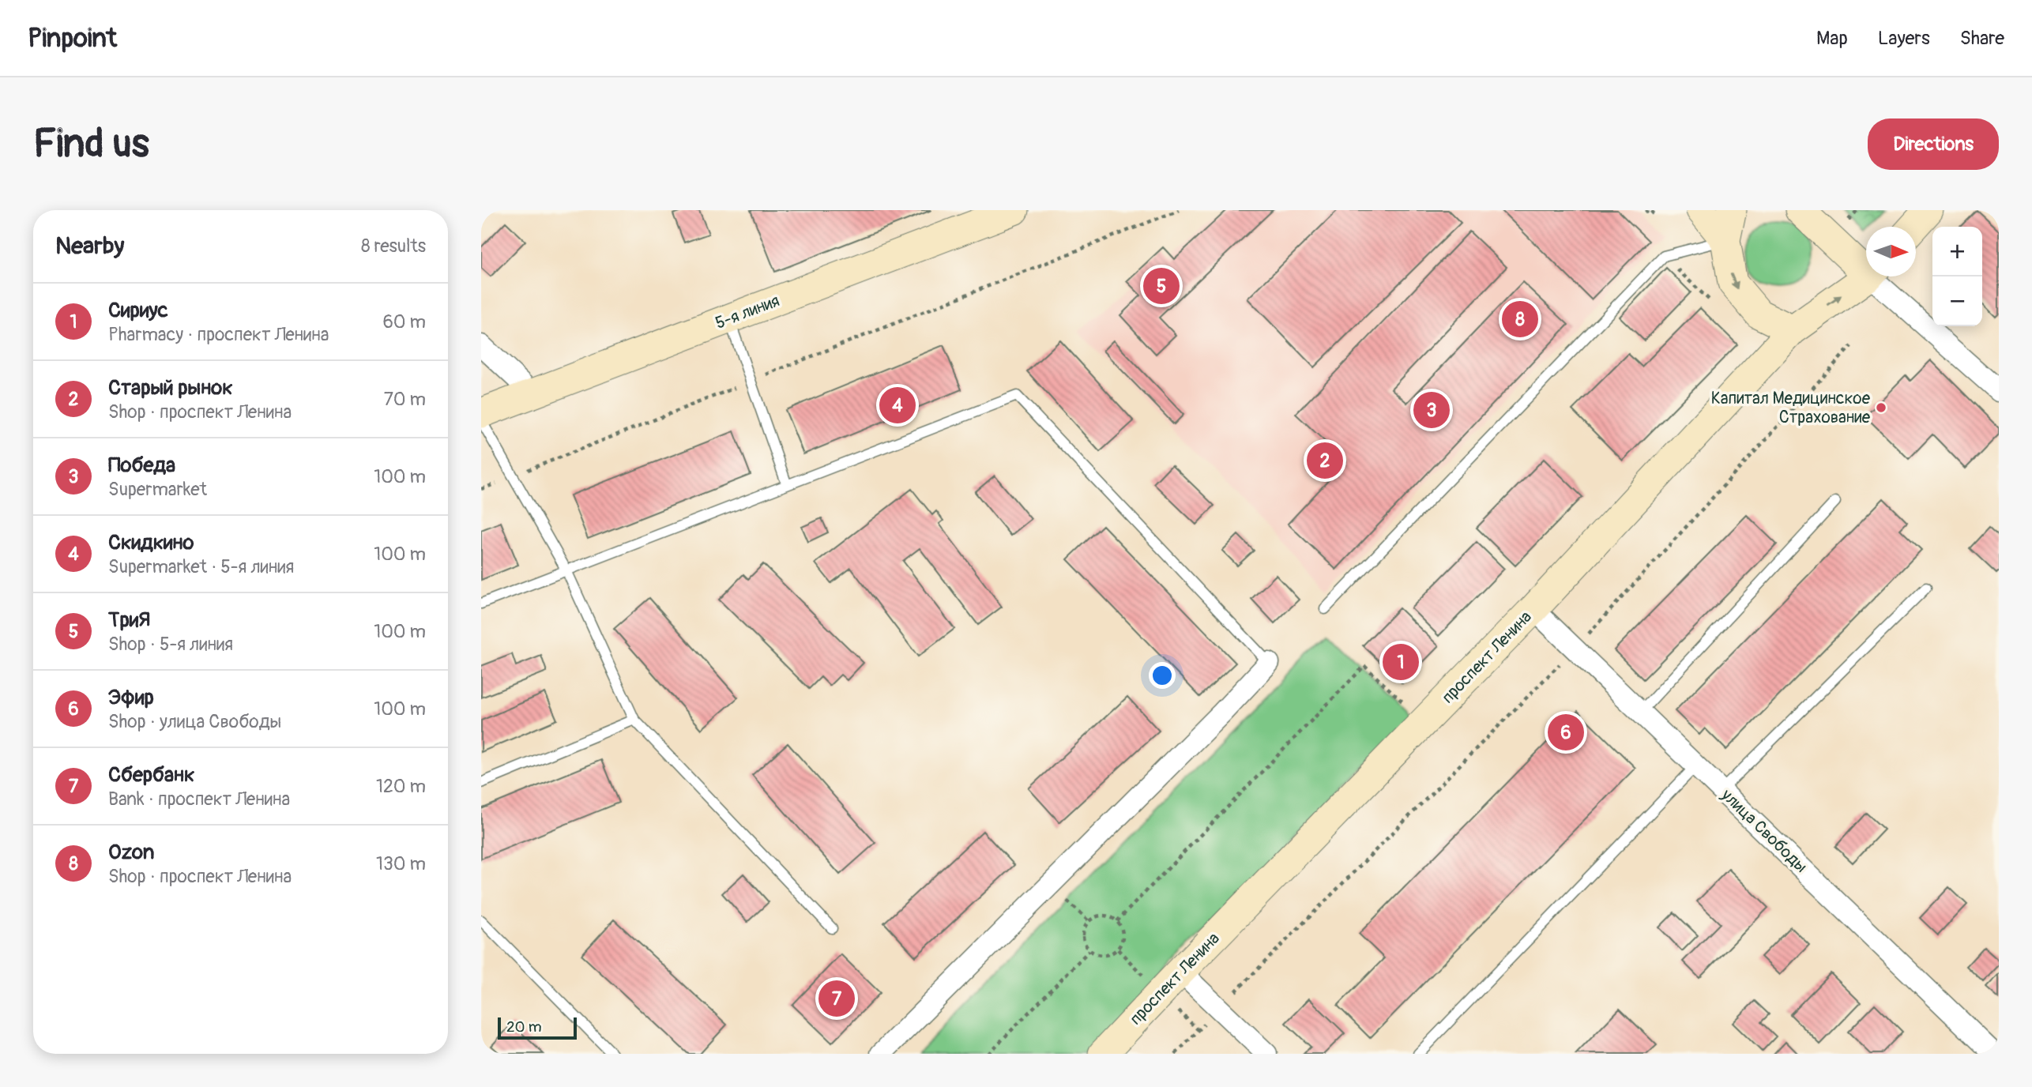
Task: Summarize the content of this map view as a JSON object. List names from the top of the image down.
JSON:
{
  "streets": {
    "street": ["5-я линия", "проспект Ленина", "улица Свободы"]
  },
  "crossings": [
    ["проспект Ленина", "улица Свободы"]
  ],
  "places": ["Капитал Медицинское Страхование"],
  "scale_bar": "20 m",
  "north": "right",
  "page": {
    "header": "Pinpoint",
    "nav": ["Map", "Layers", "Share"],
    "buttons": "Directions",
    "title": "Find us",
    "heading": ["Nearby", "8 results"],
    "map_buttons": ["+", "−"],
    "pins": [
      "5",
      "8",
      "4",
      "3",
      "2",
      "1",
      "6",
      "7"
    ],
    "list": [
      {
        "mark": "1",
        "name": "Сириус",
        "note": "Pharmacy · проспект Ленина",
        "value": "60 m"
      },
      {
        "mark": "2",
        "name": "Старый рынок",
        "note": "Shop · проспект Ленина",
        "value": "70 m"
      },
      {
        "mark": "3",
        "name": "Победа",
        "note": "Supermarket",
        "value": "100 m"
      },
      {
        "mark": "4",
        "name": "Скидкино",
        "note": "Supermarket · 5-я линия",
        "value": "100 m"
      },
      {
        "mark": "5",
        "name": "ТриЯ",
        "note": "Shop · 5-я линия",
        "value": "100 m"
      },
      {
        "mark": "6",
        "name": "Эфир",
        "note": "Shop · улица Свободы",
        "value": "100 m"
      },
      {
        "mark": "7",
        "name": "Сбербанк",
        "note": "Bank · проспект Ленина",
        "value": "120 m"
      },
      {
        "mark": "8",
        "name": "Ozon",
        "note": "Shop · проспект Ленина",
        "value": "130 m"
      }
    ],
    "scale": "20 m"
  }
}
